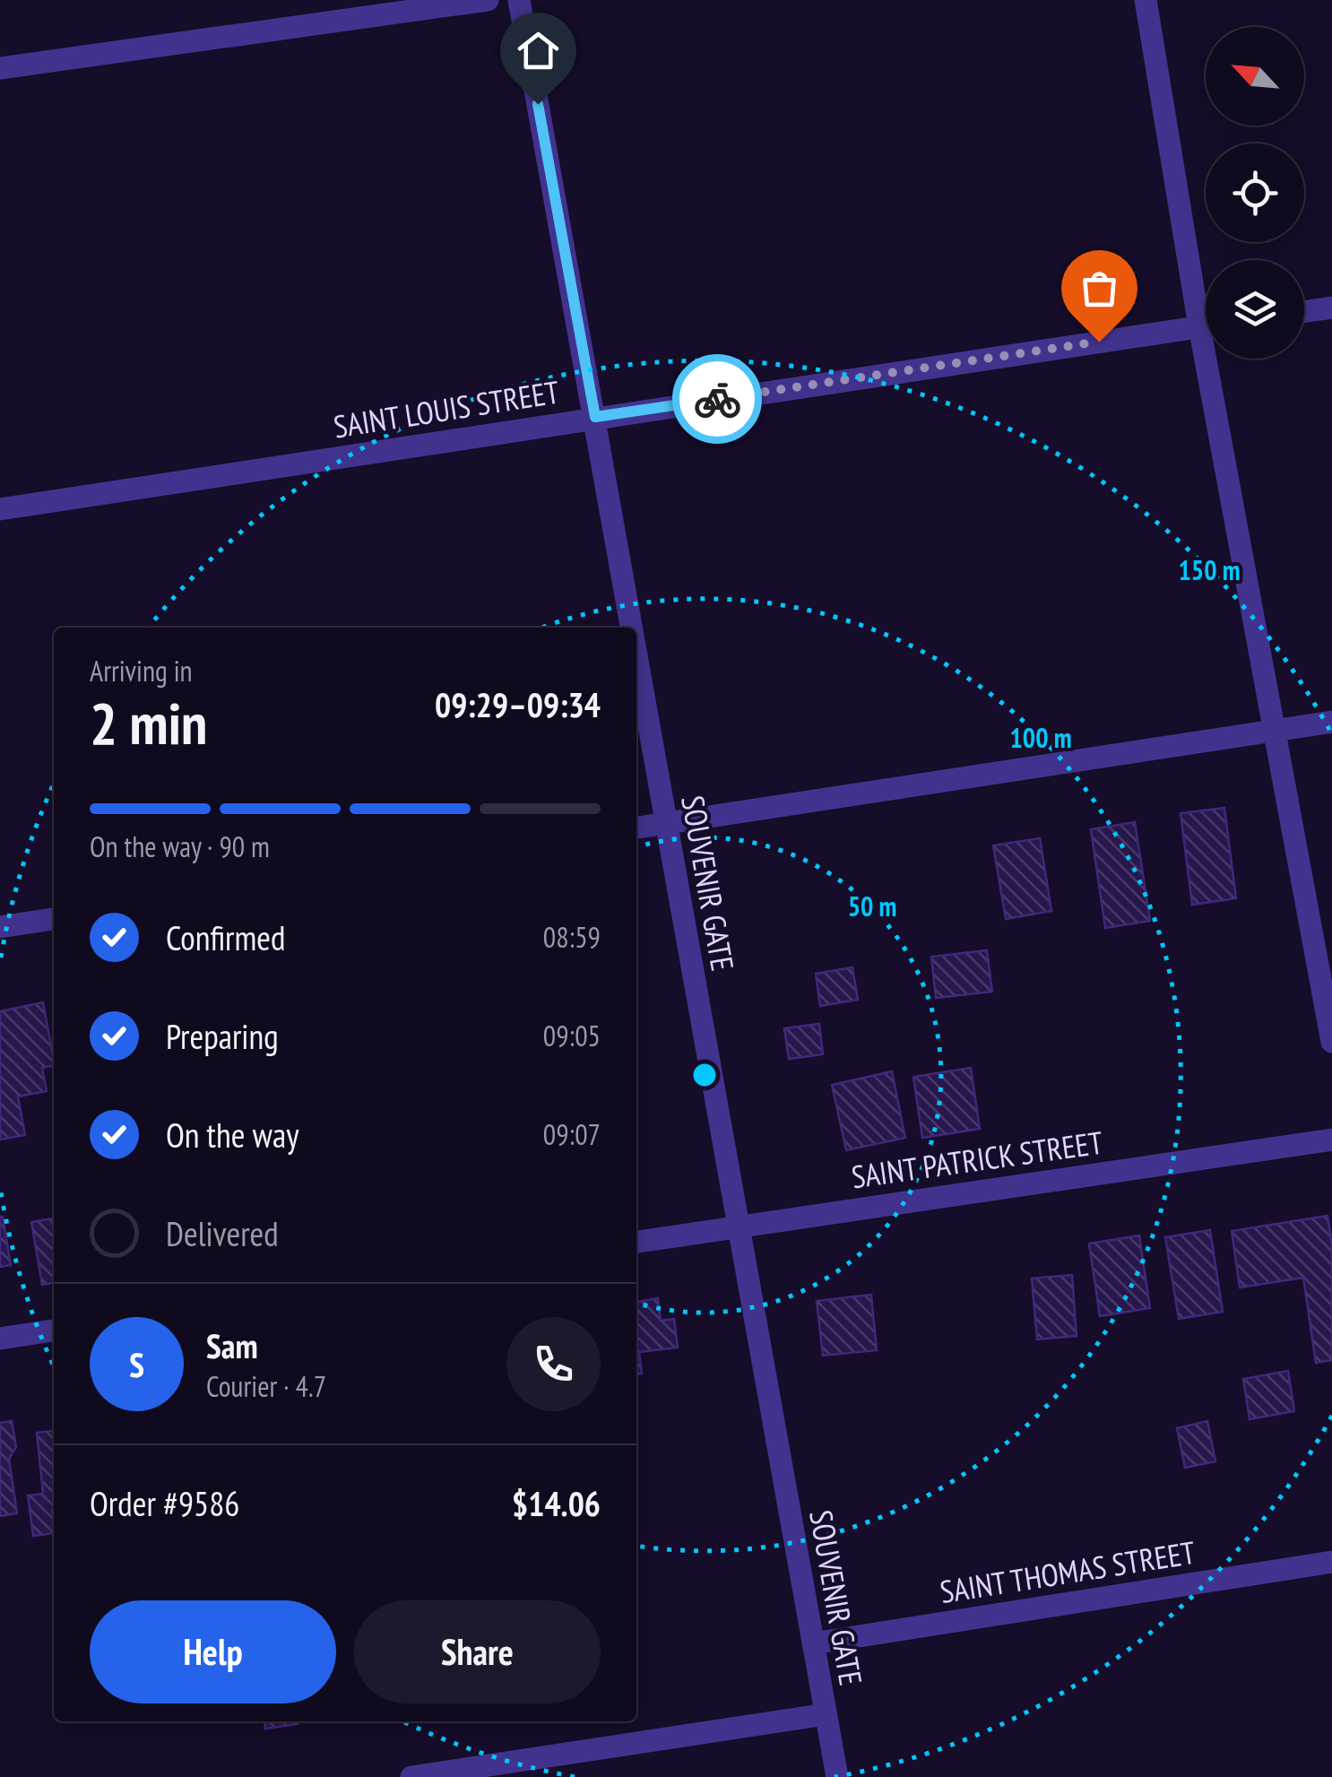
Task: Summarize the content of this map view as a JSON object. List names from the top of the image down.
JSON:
{
  "streets": {
    "street": [
      "SAINT LOUIS STREET",
      "SOUVENIR GATE",
      "SAINT PATRICK STREET",
      "SAINT THOMAS STREET"
    ]
  },
  "crossings": [
    ["SAINT LOUIS STREET", "SOUVENIR GATE"],
    ["SOUVENIR GATE", "SAINT PATRICK STREET"],
    ["SOUVENIR GATE", "SAINT THOMAS STREET"]
  ],
  "north": "top left",
  "page": {
    "heading": ["2 min", "Arriving in", "09:29–09:34"],
    "panel": [
      "Sam",
      "Courier · 4.7",
      "Order #9586",
      "$14.06"
    ],
    "bar": "On the way · 90 m",
    "list": [
      ["Confirmed", "08:59"],
      ["Preparing", "09:05"],
      ["On the way", "09:07"],
      "Delivered"
    ],
    "round": "S",
    "buttons": ["Help", "Share"]
  },
  "rings": ["150 m", "100 m", "50 m"]
}
